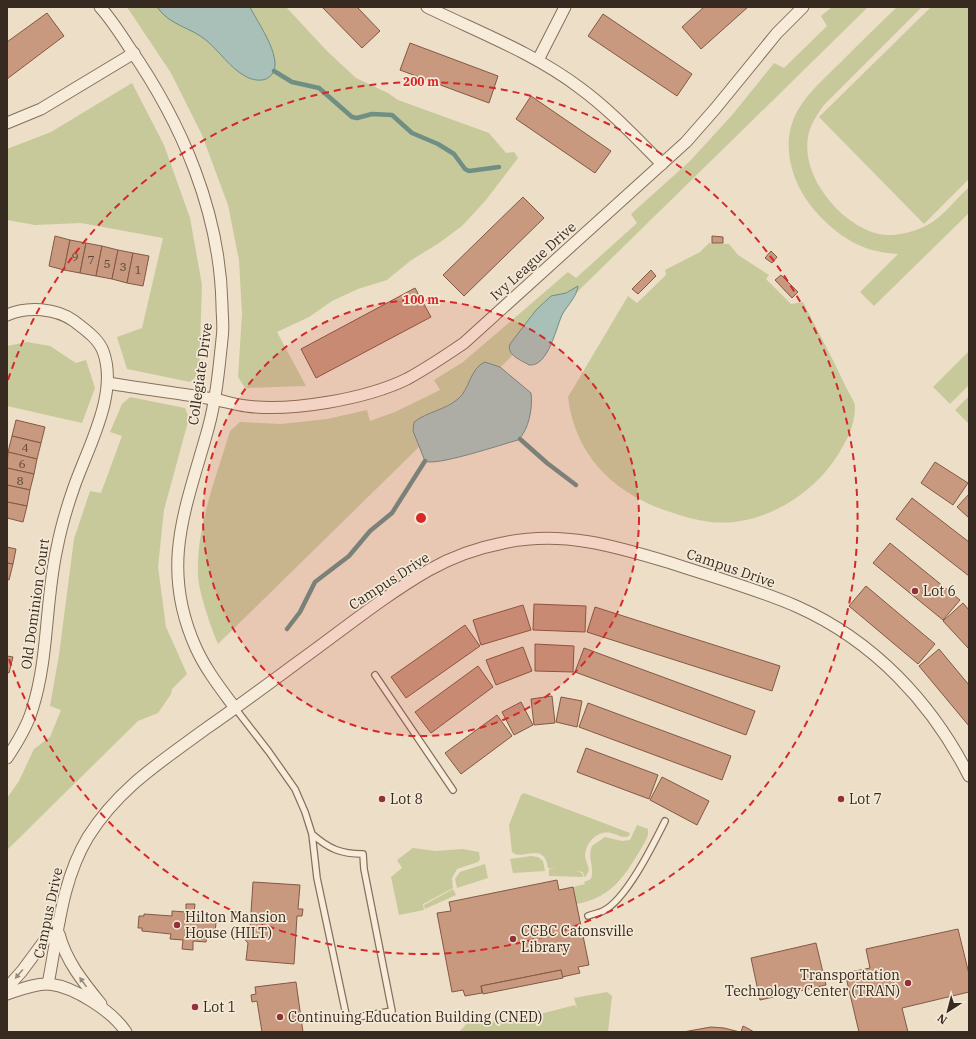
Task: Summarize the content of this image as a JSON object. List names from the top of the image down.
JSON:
{
  "streets": {
    "street": [
      "Ivy League Drive",
      "Collegiate Drive",
      "Campus Drive",
      "Old Dominion Court"
    ]
  },
  "crossings": [
    ["Ivy League Drive", "Collegiate Drive"],
    ["Collegiate Drive", "Campus Drive"]
  ],
  "places": [
    "Lot 6",
    "Lot 8",
    "Lot 7",
    "Hilton Mansion House (HILT)",
    "CCBC Catonsville Library",
    "Transportation Technology Center (TRAN)",
    "Lot 1",
    "Continuing Education Building (CNED)"
  ],
  "house_numbers": [
    "9",
    "7",
    "5",
    "3",
    "1",
    "4",
    "6",
    "8"
  ],
  "north": "bottom left",
  "rings": ["200 m", "100 m"]
}
